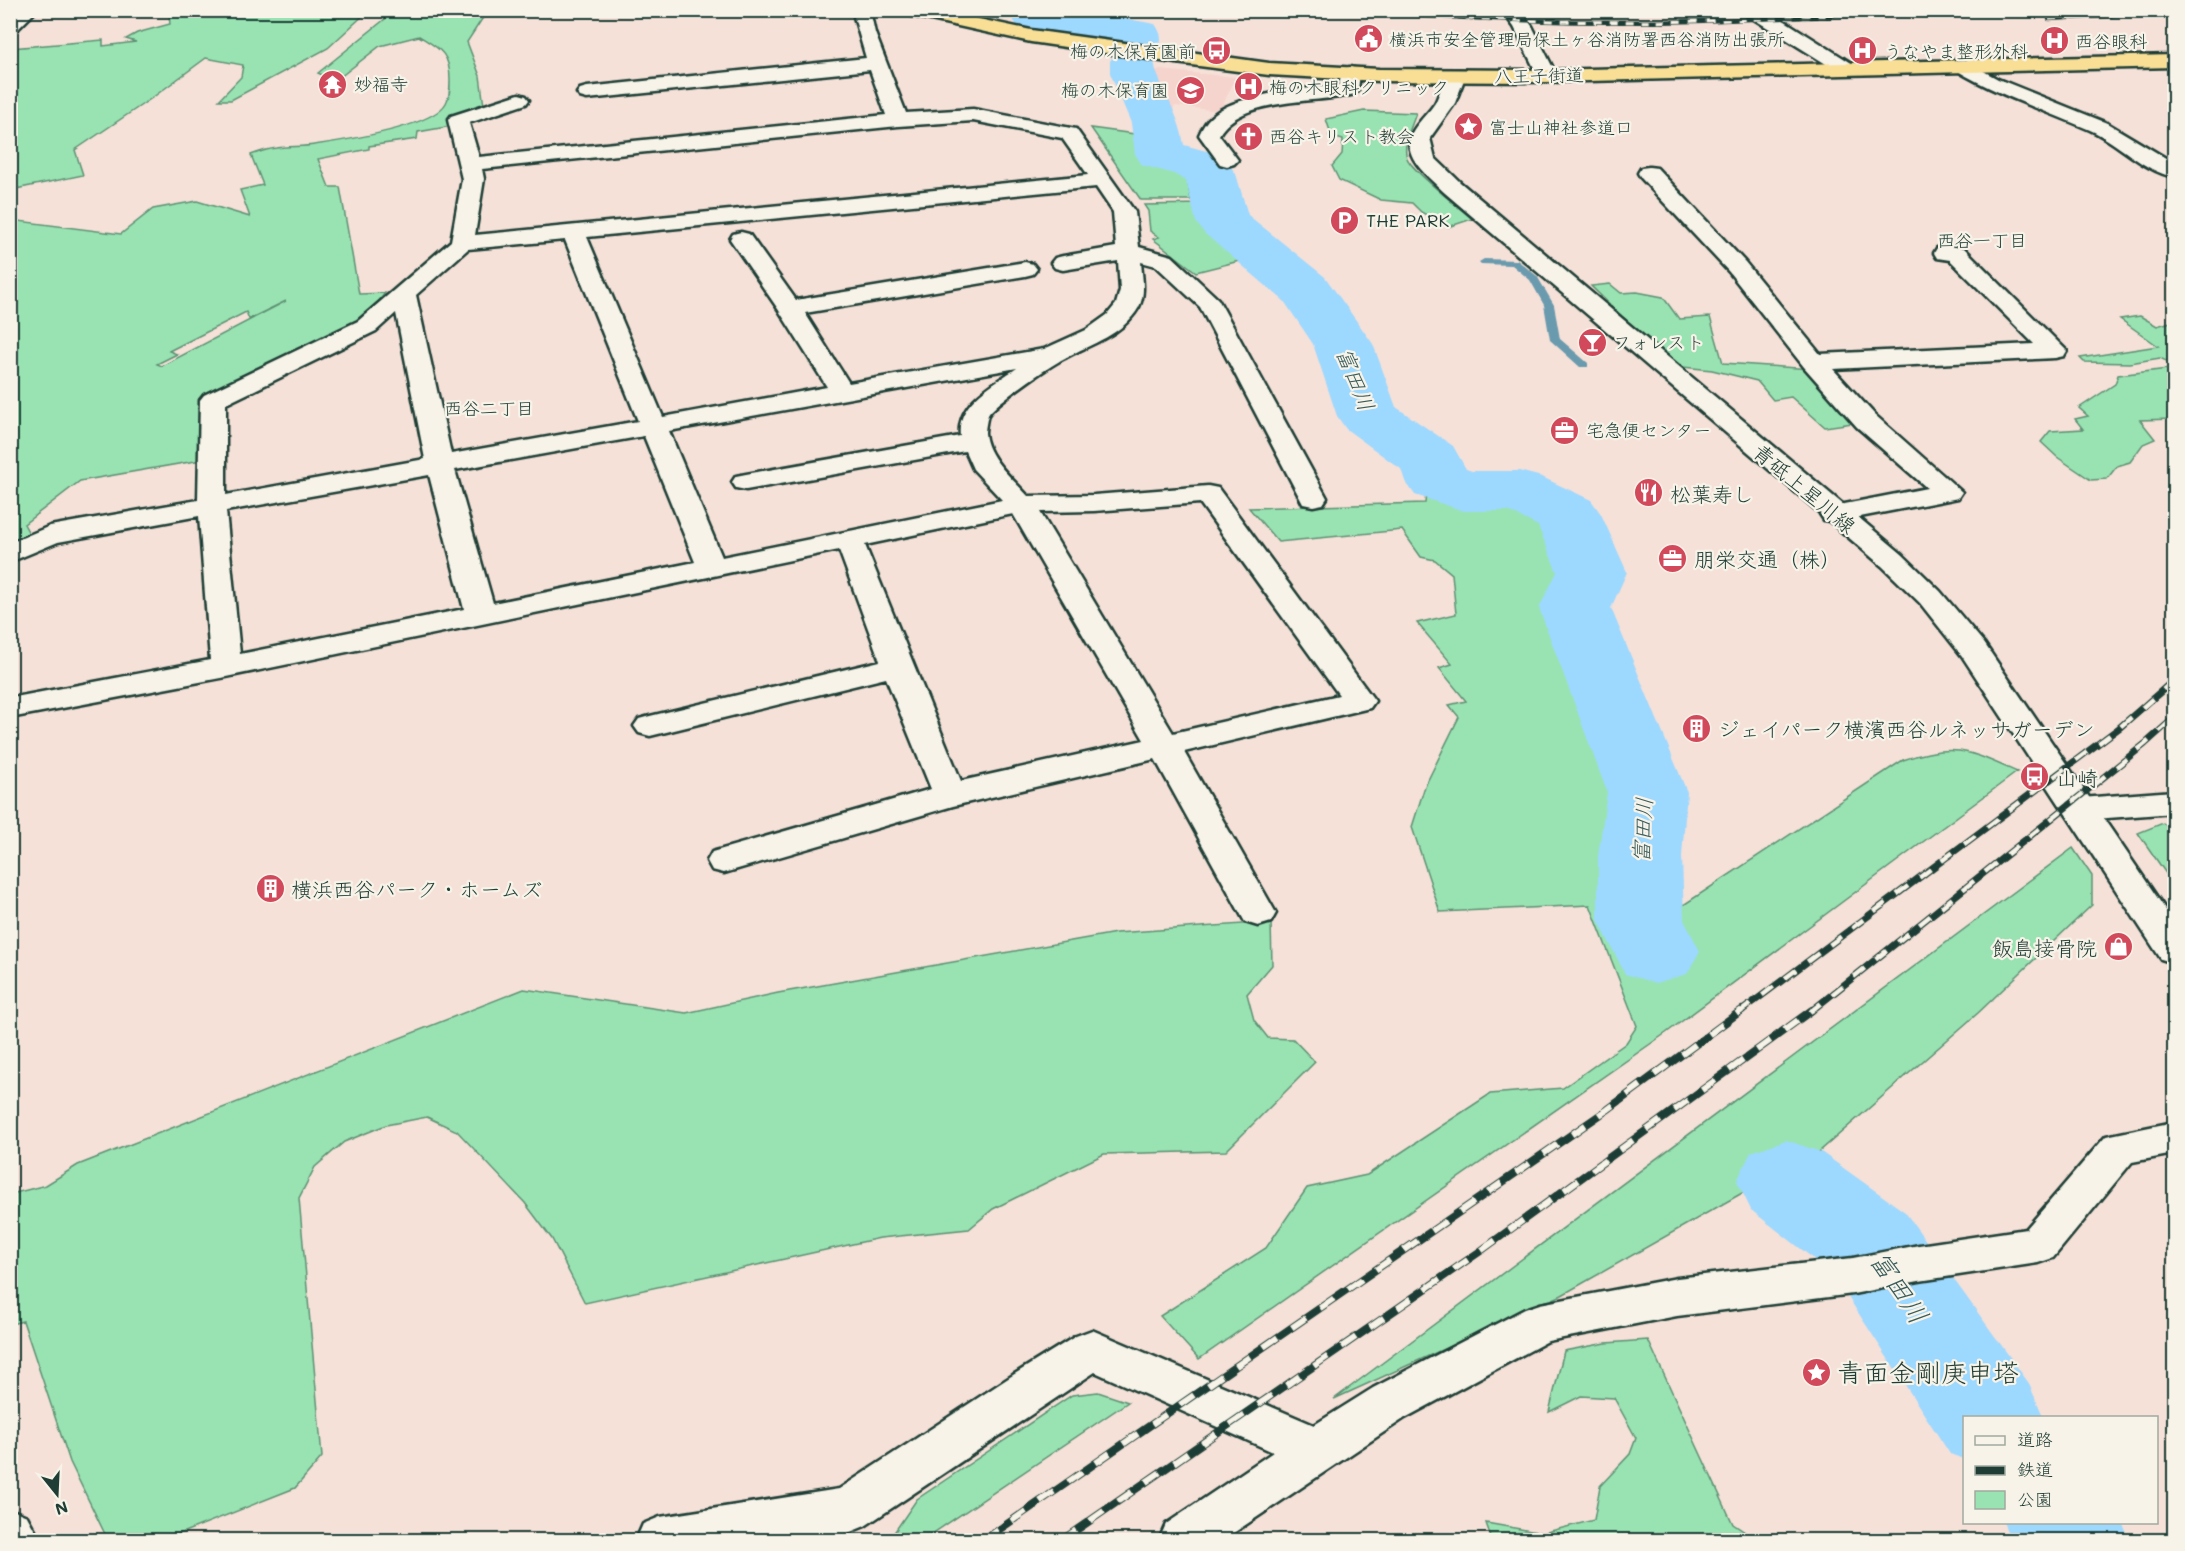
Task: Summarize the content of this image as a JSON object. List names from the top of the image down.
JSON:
{
  "streets": {
    "highway": ["八王子街道"],
    "street": ["青砥上星川線"]
  },
  "crossings": [
    ["八王子街道", "青砥上星川線"]
  ],
  "districts": ["西谷一丁目", "西谷二丁目"],
  "water": ["富田川"],
  "places": {
    "public building": ["横浜市安全管理局保土ヶ谷消防署西谷消防出張所"],
    "hospital": ["西谷眼科", "うなやま整形外科", "梅の木眼科クリニック"],
    "bus stop": ["梅の木保育園前", "山崎"],
    "temple": ["妙福寺"],
    "school or university": ["梅の木保育園"],
    "place": ["富士山神社参道口", "青面金剛庚申塔"],
    "church": ["西谷キリスト教会"],
    "parking": ["THE PARK"],
    "bar": ["フォレスト"],
    "office": ["宅急便センター", "朋栄交通（株）"],
    "restaurant": ["松葉寿し"],
    "building": ["ジェイパーク横濱西谷ルネッサガーデン", "横浜西谷パーク・ホームズ"],
    "shop": ["飯島接骨院"]
  },
  "legend": ["道路", "鉄道", "公園"],
  "north": "bottom"
}
